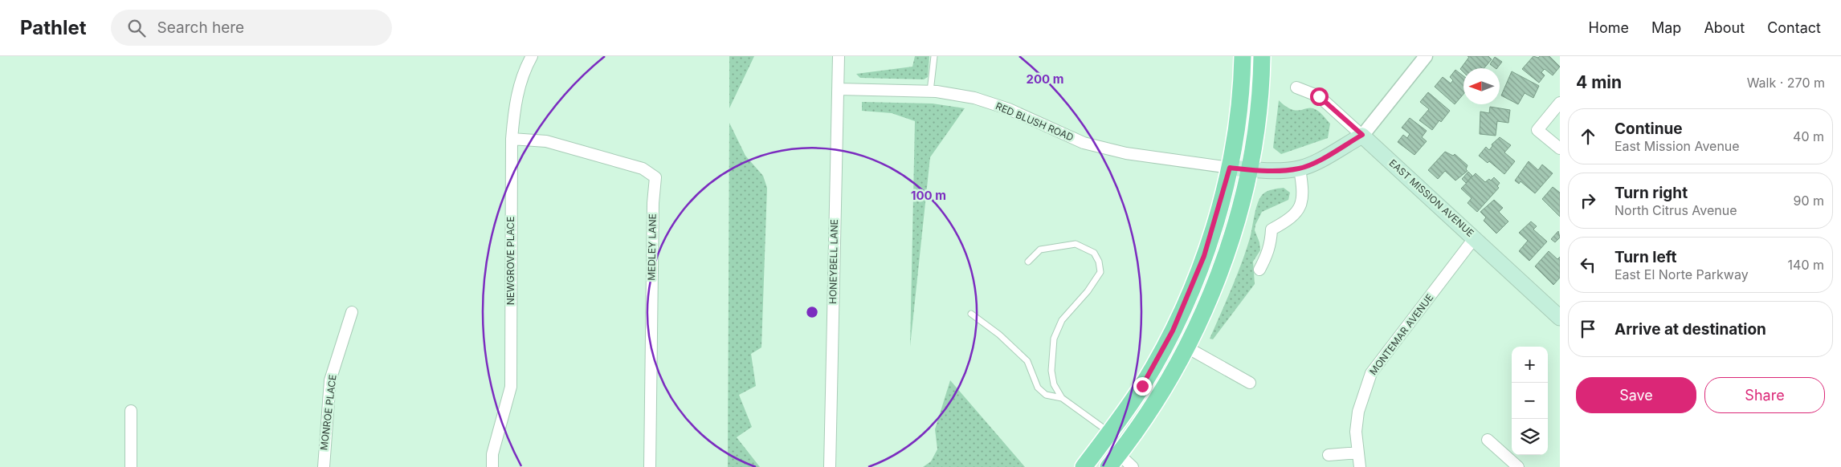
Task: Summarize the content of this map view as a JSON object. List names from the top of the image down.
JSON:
{
  "streets": {
    "main road": ["EAST MISSION AVENUE"],
    "street": [
      "RED BLUSH ROAD",
      "MEDLEY LANE",
      "NEWGROVE PLACE",
      "HONEYBELL LANE",
      "MONTEMAR AVENUE",
      "MONROE PLACE"
    ]
  },
  "crossings": [
    ["RED BLUSH ROAD", "HONEYBELL LANE"],
    ["EAST MISSION AVENUE", "MONTEMAR AVENUE"],
    ["MEDLEY LANE", "NEWGROVE PLACE"]
  ],
  "north": "left",
  "page": {
    "header": "Pathlet",
    "search": "Search here",
    "nav": [
      "Home",
      "Map",
      "About",
      "Contact"
    ],
    "heading": ["4 min", "Walk · 270 m"],
    "list": [
      ["Continue", "East Mission Avenue", "40 m"],
      ["Turn right", "North Citrus Avenue", "90 m"],
      ["Turn left", "East El Norte Parkway", "140 m"],
      "Arrive at destination"
    ],
    "map_buttons": ["+", "−"],
    "buttons": ["Save", "Share"]
  },
  "rings": ["200 m", "100 m"]
}
